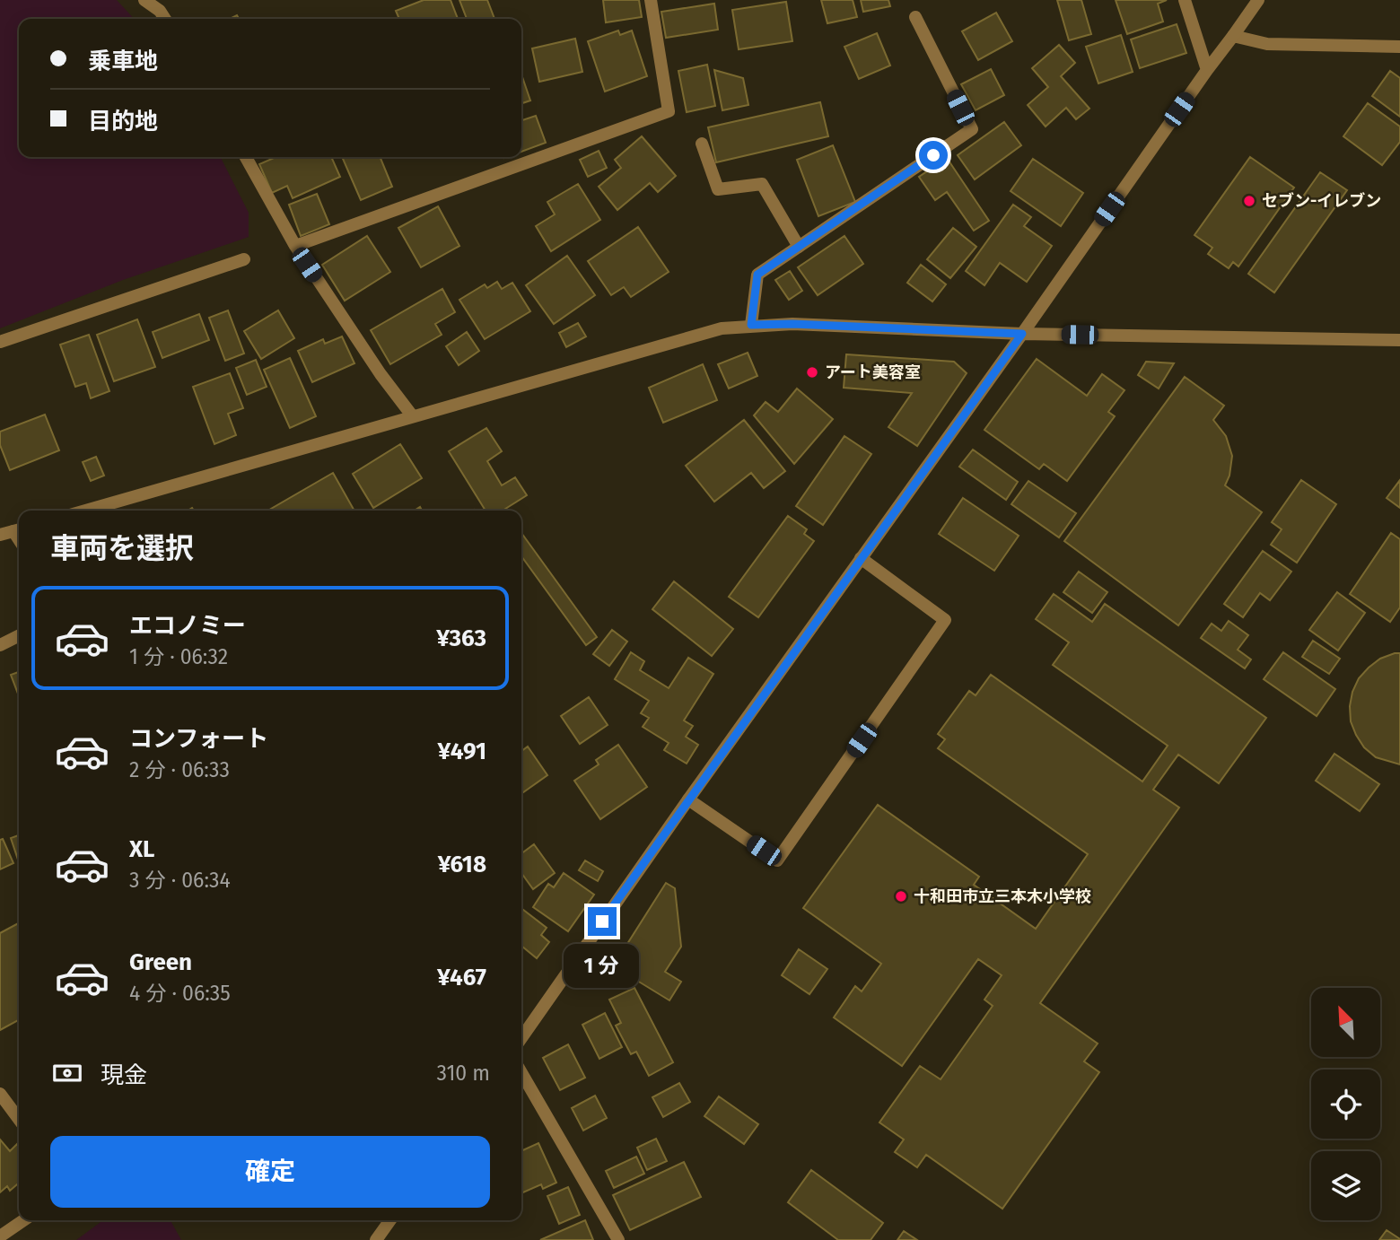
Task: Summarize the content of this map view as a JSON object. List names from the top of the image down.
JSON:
{
  "places": ["セブン-イレブン", "アート美容室", "十和田市立三本木小学校"],
  "north": "top left",
  "page": {
    "banner": ["乗車地", "目的地"],
    "heading": "車両を選択",
    "list": [
      {
        "name": "エコノミー",
        "note": "1 分 · 06:32",
        "value": "¥363"
      },
      {
        "name": "コンフォート",
        "note": "2 分 · 06:33",
        "value": "¥491"
      },
      {
        "name": "XL",
        "note": "3 分 · 06:34",
        "value": "¥618"
      },
      {
        "name": "Green",
        "note": "4 分 · 06:35",
        "value": "¥467"
      }
    ],
    "bubble": "1 分",
    "pay": ["現金", "310 m"],
    "buttons": "確定"
  }
}
